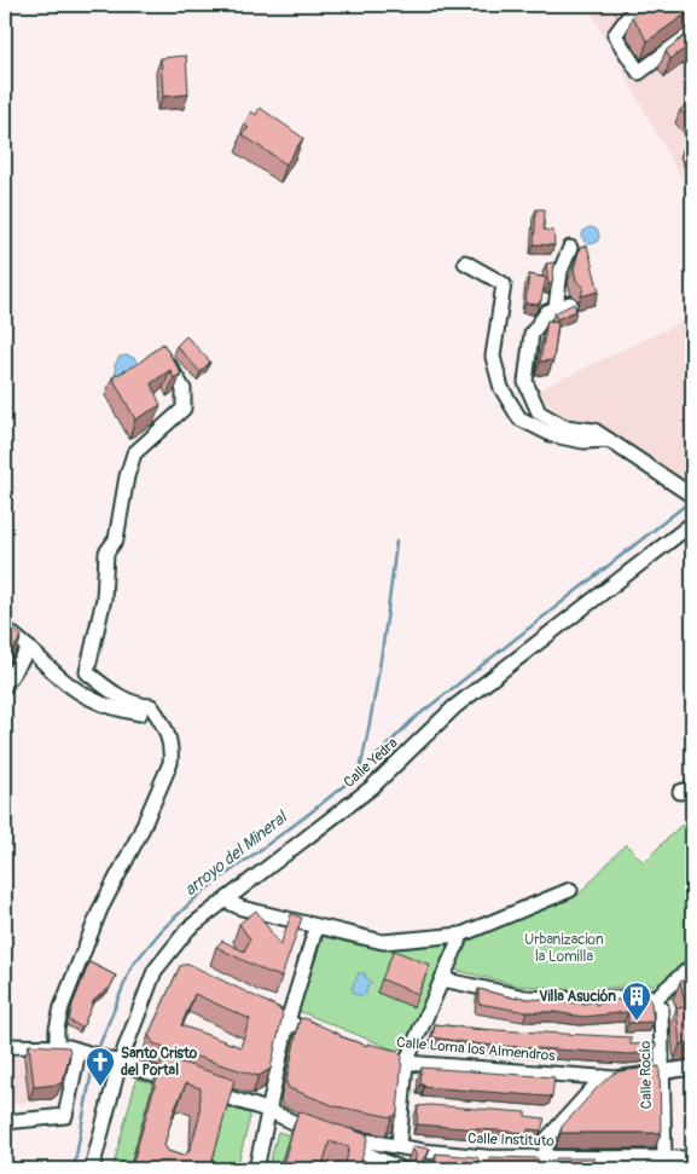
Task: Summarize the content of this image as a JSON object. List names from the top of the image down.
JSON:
{
  "streets": {
    "street": [
      "Calle Yedra",
      "Calle Loma los Almendros",
      "Calle Rocío",
      "Calle Instituto"
    ]
  },
  "crossings": [
    ["Calle Loma los Almendros", "Calle Rocío"],
    ["Calle Rocío", "Calle Instituto"]
  ],
  "water": ["arroyo del Mineral"],
  "parks": ["Urbanizacion la Lomilla"],
  "places": {
    "building": ["Villa Asución"],
    "church": ["Santo Cristo del Portal"]
  }
}
